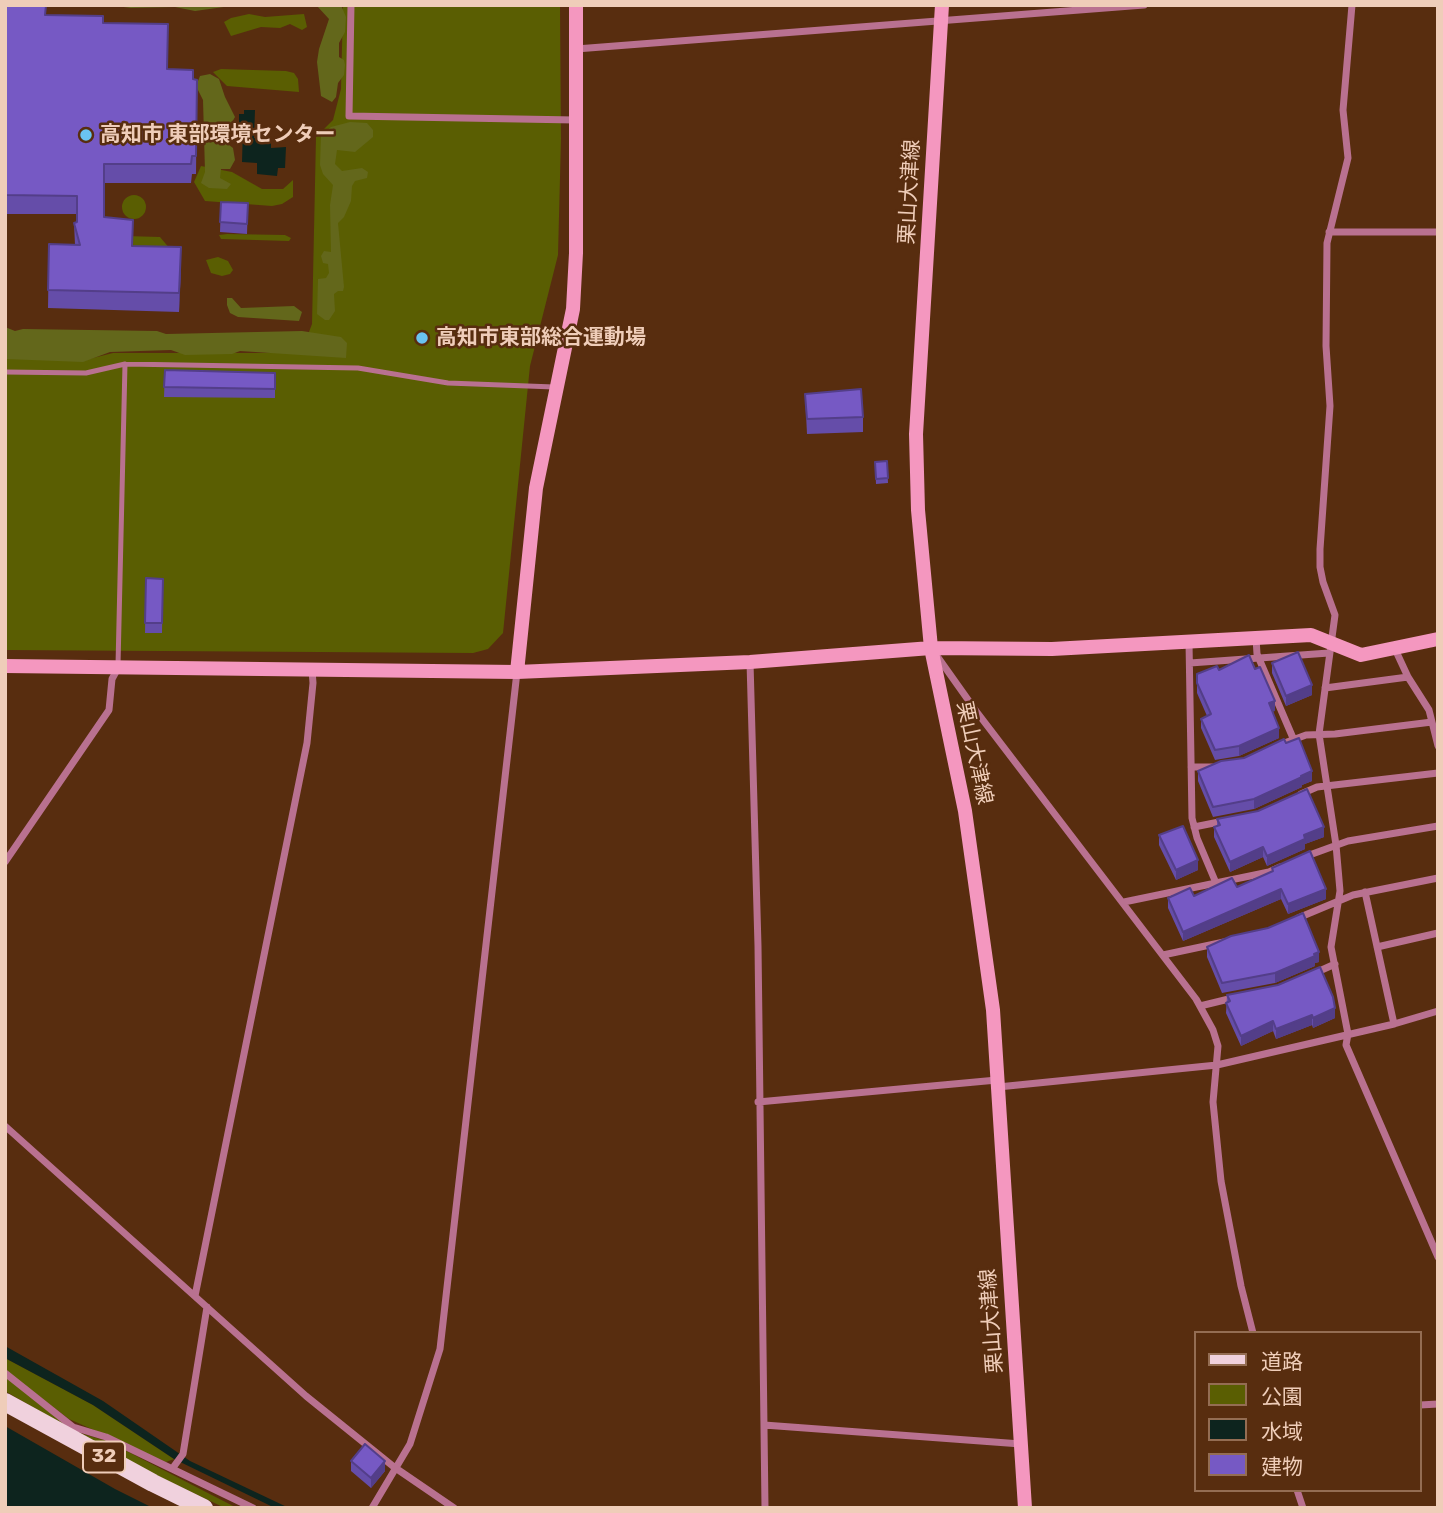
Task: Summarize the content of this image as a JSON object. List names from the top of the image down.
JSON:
{
  "streets": {
    "main road": ["32"],
    "street": ["栗山大津線"]
  },
  "places": ["高知市 東部環境センター", "高知市東部総合運動場"],
  "legend": [
    "道路",
    "公園",
    "水域",
    "建物"
  ]
}
